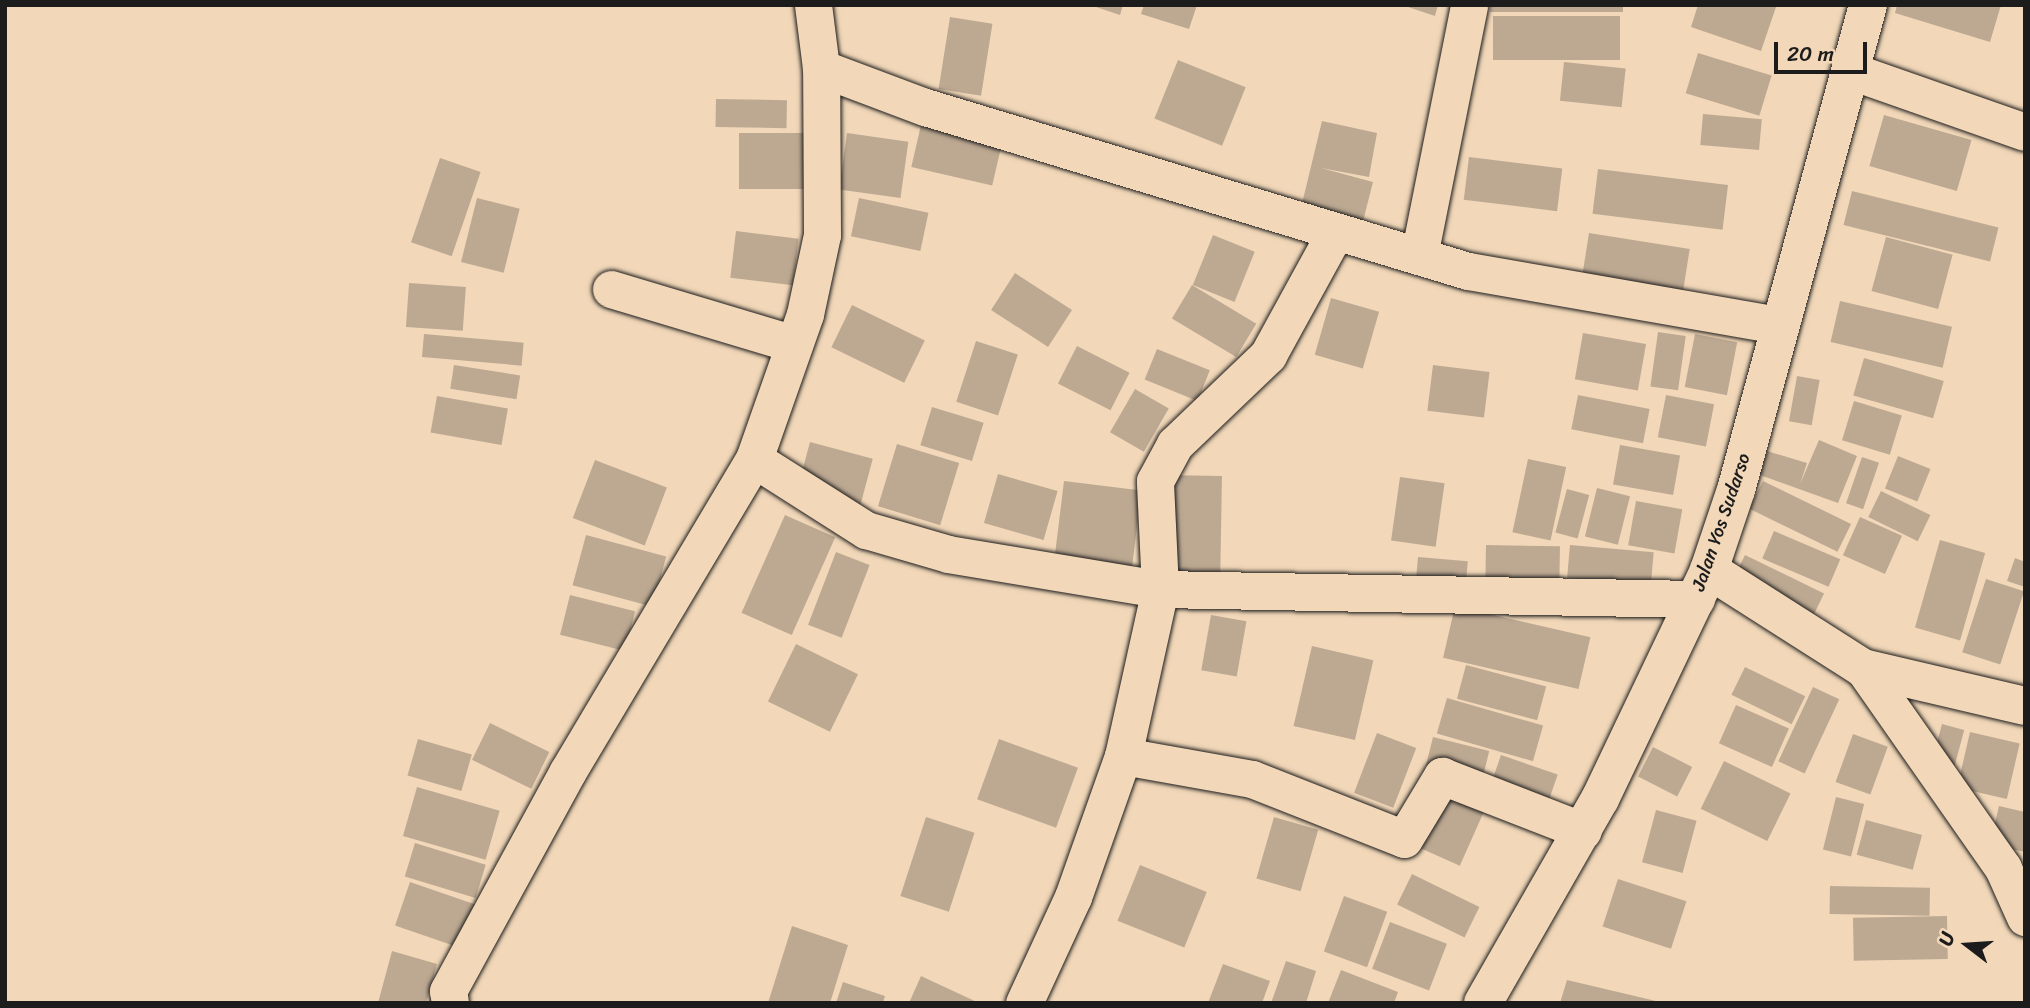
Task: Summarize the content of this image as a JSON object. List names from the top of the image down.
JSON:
{
  "streets": {
    "main road": ["Jalan Yos Sudarso"]
  },
  "scale_bar": "20 m",
  "north": "left"
}
